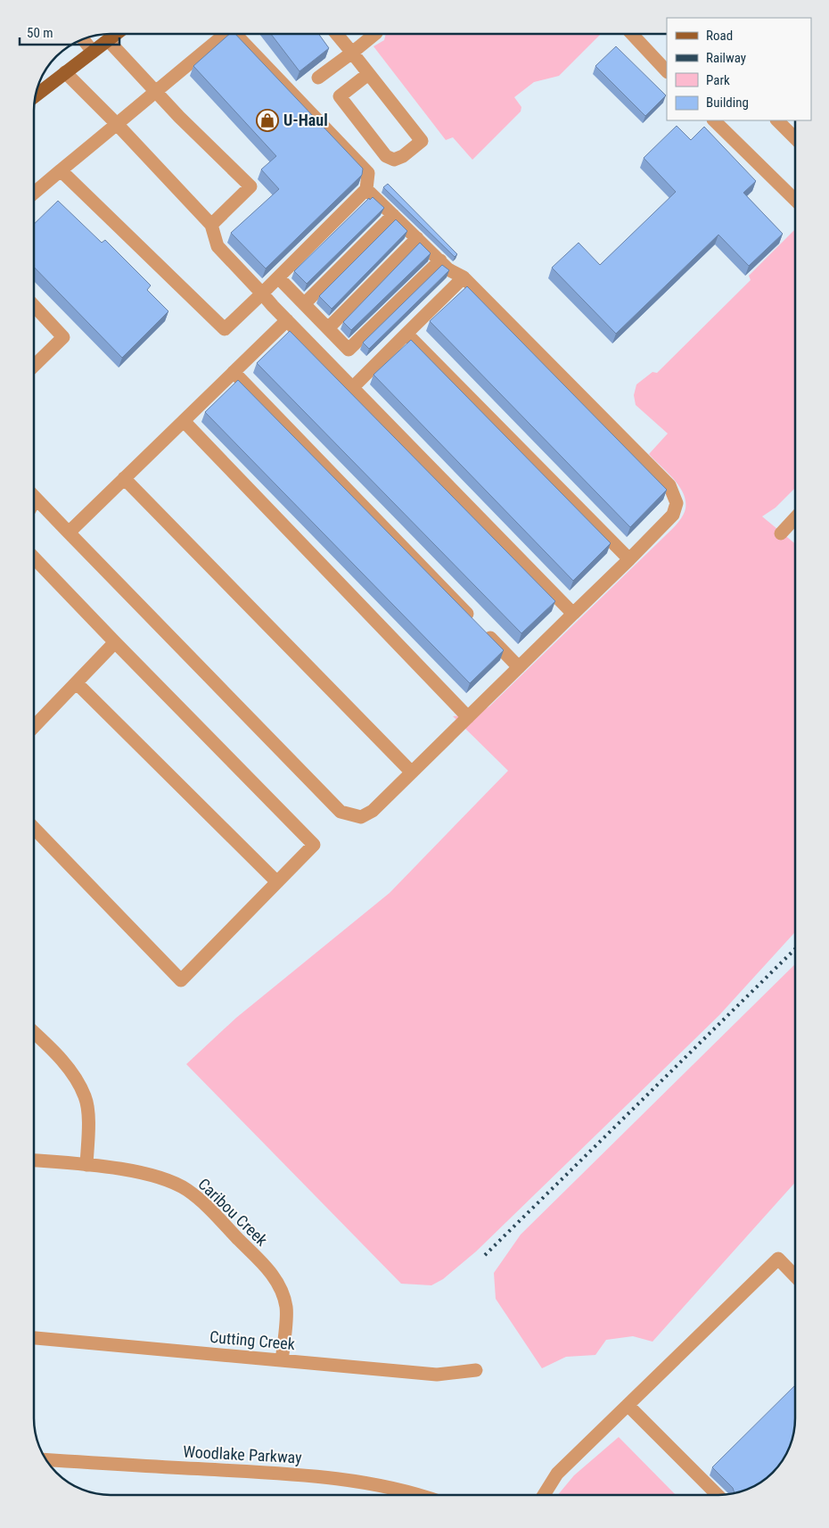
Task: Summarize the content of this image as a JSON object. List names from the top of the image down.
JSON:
{
  "streets": {
    "street": ["Caribou Creek", "Cutting Creek", "Woodlake Parkway"]
  },
  "crossings": [
    ["Caribou Creek", "Cutting Creek"]
  ],
  "places": {
    "shop": ["U-Haul"]
  },
  "legend": [
    "Road",
    "Railway",
    "Park",
    "Building"
  ],
  "scale_bar": "50 m"
}
